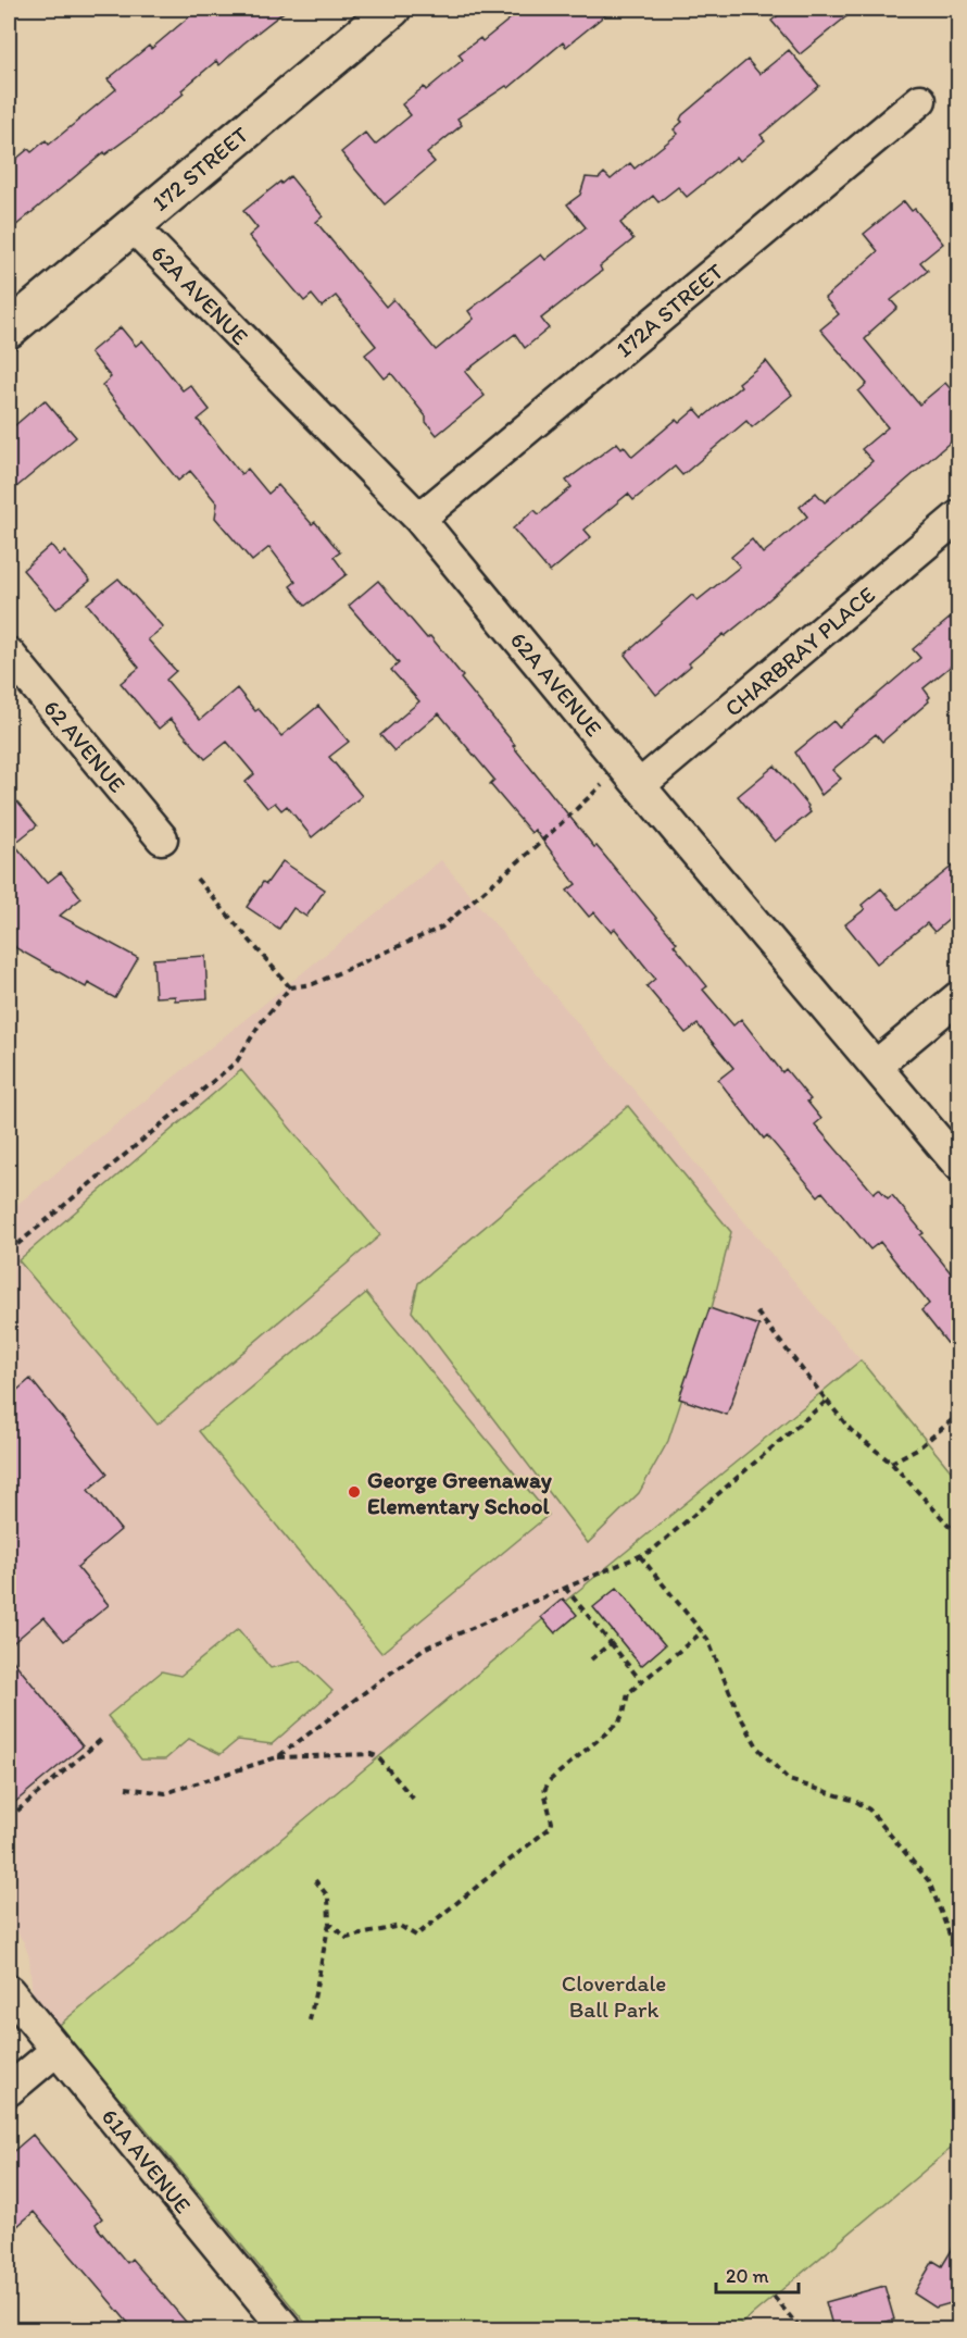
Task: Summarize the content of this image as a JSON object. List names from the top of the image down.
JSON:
{
  "streets": {
    "street": [
      "172 STREET",
      "62A AVENUE",
      "172A STREET",
      "CHARBRAY PLACE",
      "62 AVENUE",
      "61A AVENUE"
    ]
  },
  "crossings": [
    ["172 STREET", "62A AVENUE"],
    ["62A AVENUE", "172A STREET"],
    ["62A AVENUE", "CHARBRAY PLACE"]
  ],
  "parks": ["Cloverdale Ball Park"],
  "places": ["George Greenaway Elementary School"],
  "scale_bar": "20 m"
}
